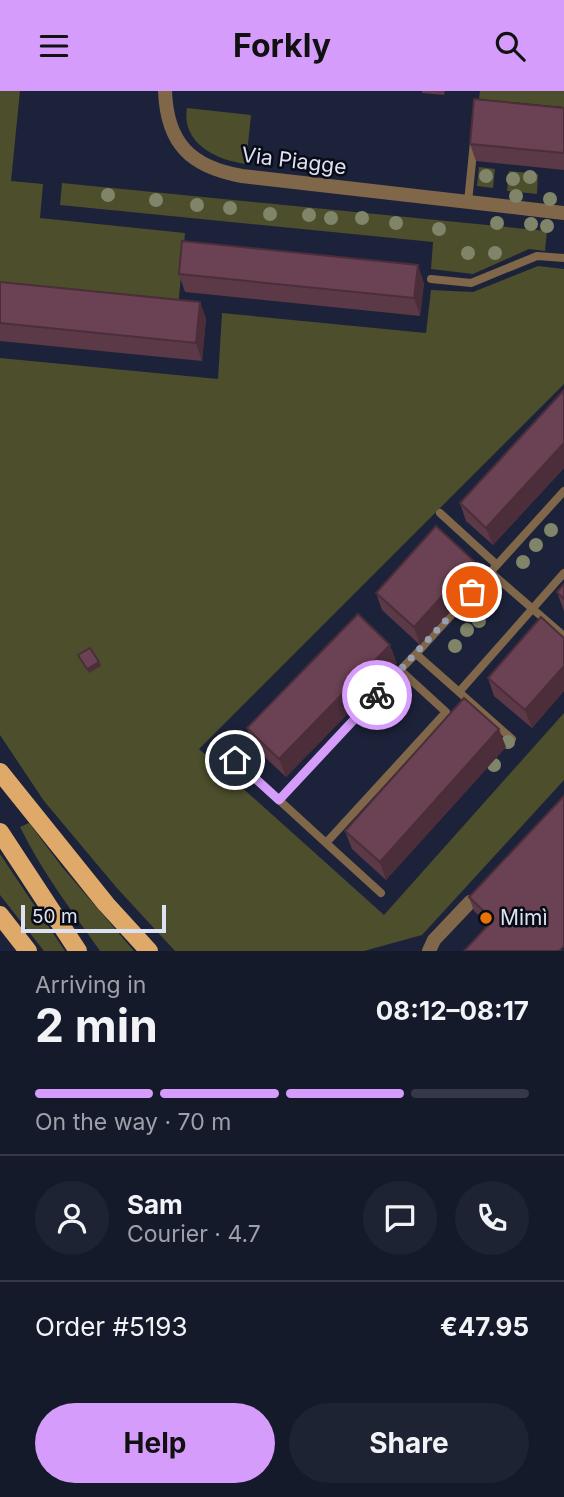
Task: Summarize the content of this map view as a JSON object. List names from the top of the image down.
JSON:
{
  "streets": {
    "street": ["Via Piagge"]
  },
  "places": ["Mimì"],
  "scale_bar": "50 m",
  "page": {
    "header": "Forkly",
    "scale": "50 m",
    "heading": ["2 min", "Arriving in", "08:12–08:17"],
    "panel": [
      "Sam",
      "Courier · 4.7",
      "Order #5193",
      "€47.95"
    ],
    "bar": "On the way · 70 m",
    "buttons": ["Help", "Share"]
  }
}
